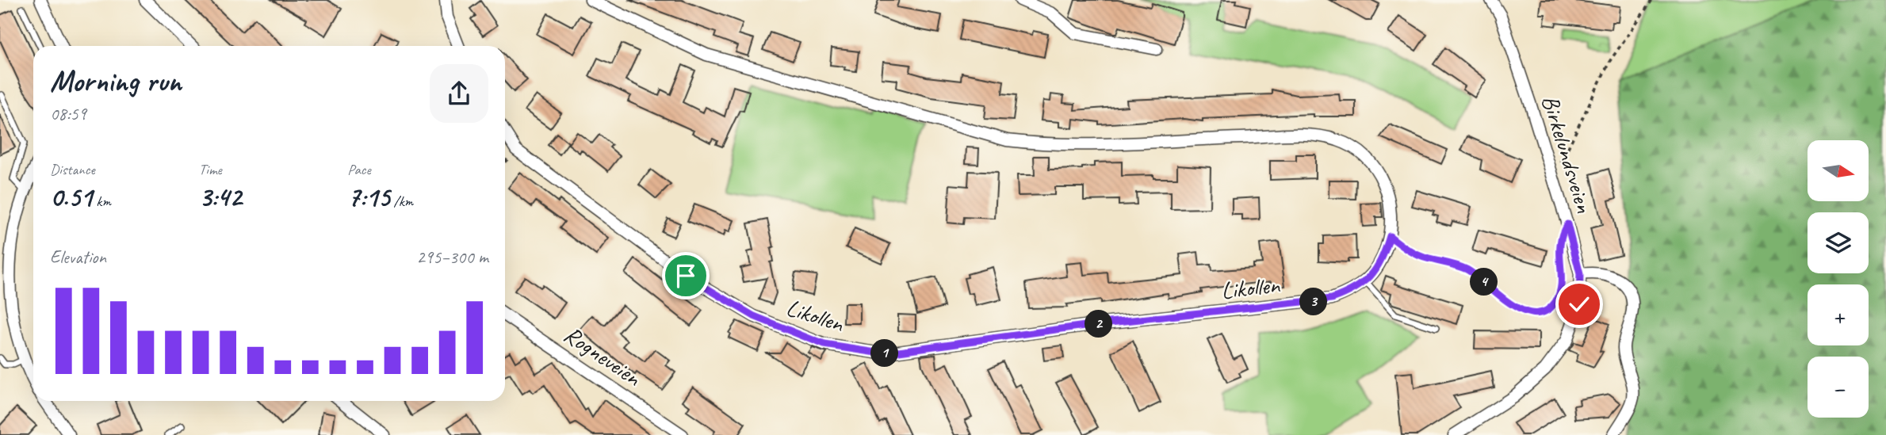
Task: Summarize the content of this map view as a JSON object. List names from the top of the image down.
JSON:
{
  "streets": {
    "street": ["Birkelundsveien", "Likollen", "Rogneveien"]
  },
  "north": "right",
  "page": {
    "heading": ["Morning run", "08:59"],
    "map_buttons": ["+", "−"],
    "stats": [
      ["Distance", "0.51 km"],
      ["Time", "3:42"],
      ["Pace", "7:15 /km"]
    ],
    "chart": ["Elevation", "295–300 m"],
    "pins": [
      "4",
      "3",
      "2",
      "1"
    ]
  }
}
